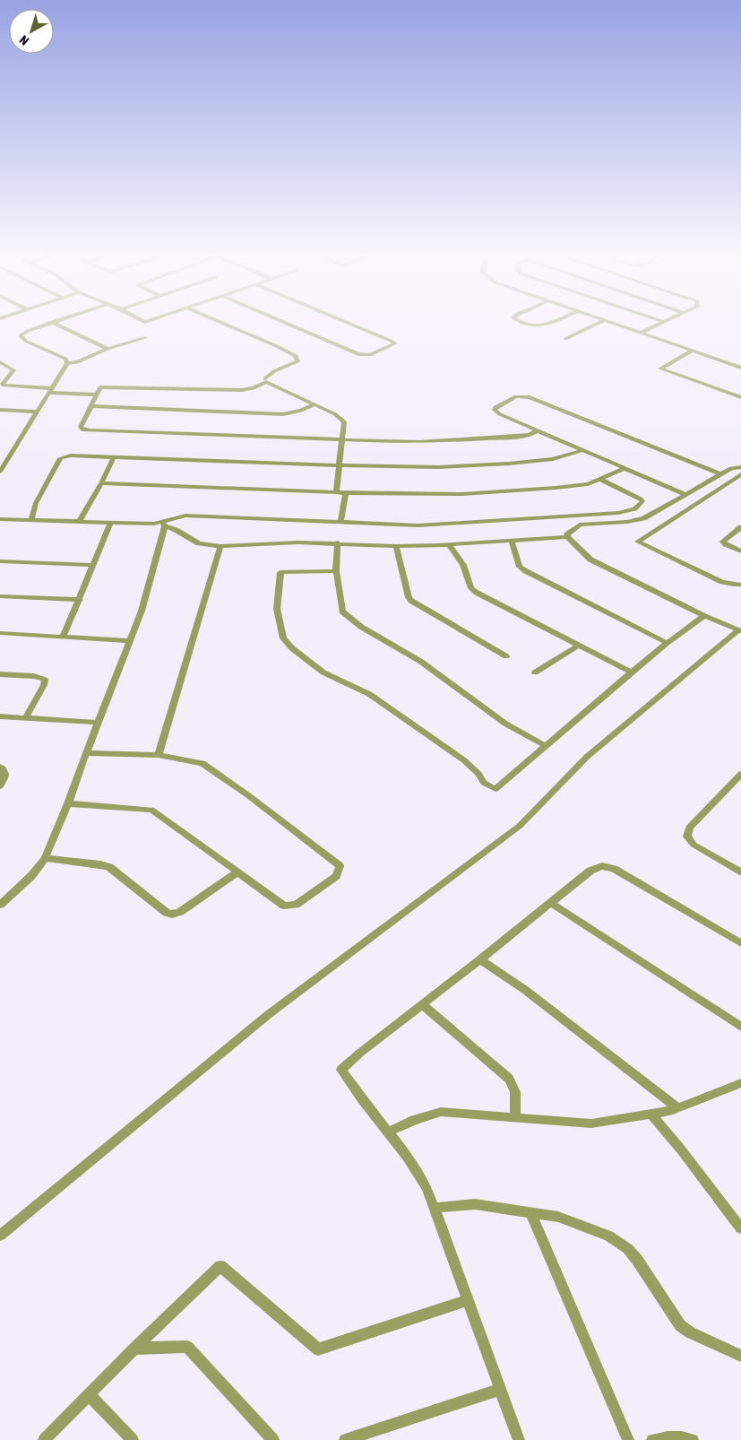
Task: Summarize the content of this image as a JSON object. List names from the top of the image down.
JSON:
{
  "north": "bottom left"
}
